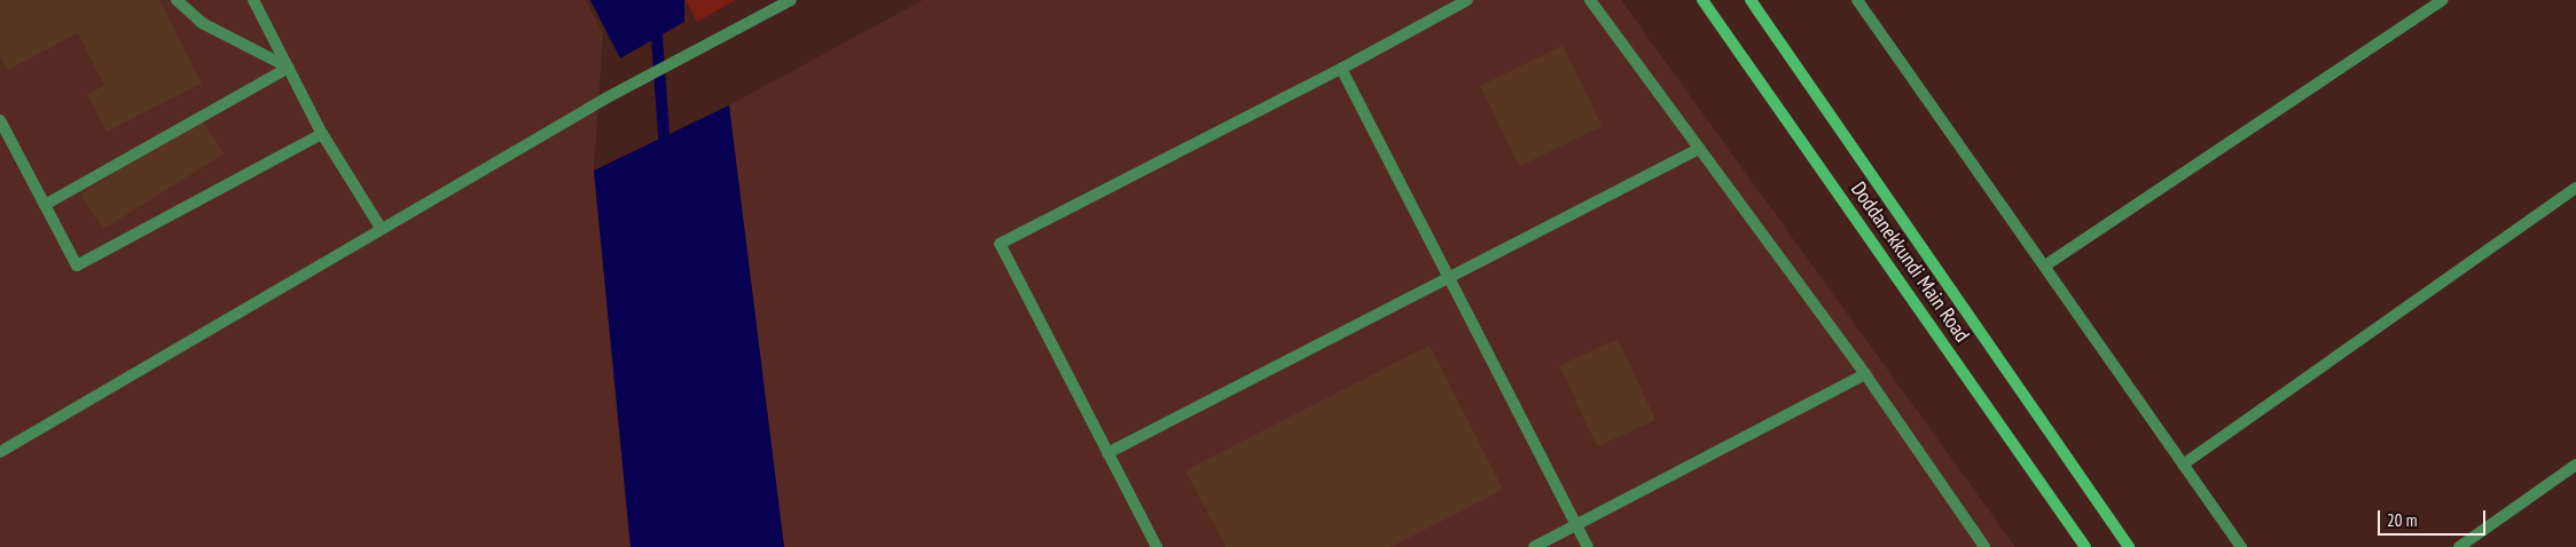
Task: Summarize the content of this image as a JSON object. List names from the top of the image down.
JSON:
{
  "streets": {
    "street": ["Doddanekkundi Main Road"]
  },
  "scale_bar": "20 m"
}
